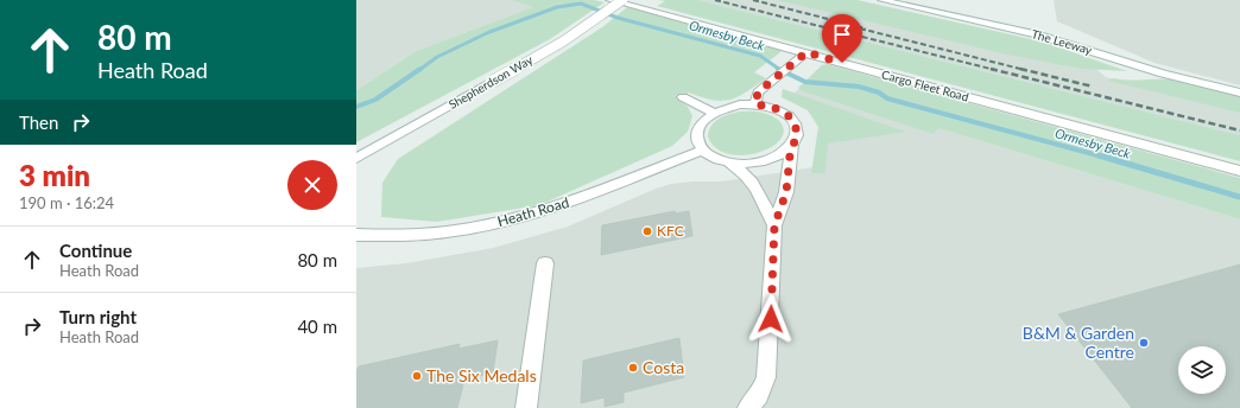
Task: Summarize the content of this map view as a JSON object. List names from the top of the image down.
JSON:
{
  "streets": {
    "street": [
      "The Leeway",
      "Shepherdson Way",
      "Cargo Fleet Road",
      "Heath Road"
    ]
  },
  "water": ["Ormesby Beck"],
  "places": [
    "KFC",
    "B&M & Garden Centre",
    "Costa",
    "The Six Medals"
  ],
  "page": {
    "turn": ["80 m", "Heath Road"],
    "then": "Then",
    "heading": ["3 min", "190 m · 16:24"],
    "list": [
      {
        "name": "Continue",
        "note": "Heath Road",
        "value": "80 m"
      },
      {
        "name": "Turn right",
        "note": "Heath Road",
        "value": "40 m"
      }
    ]
  }
}
